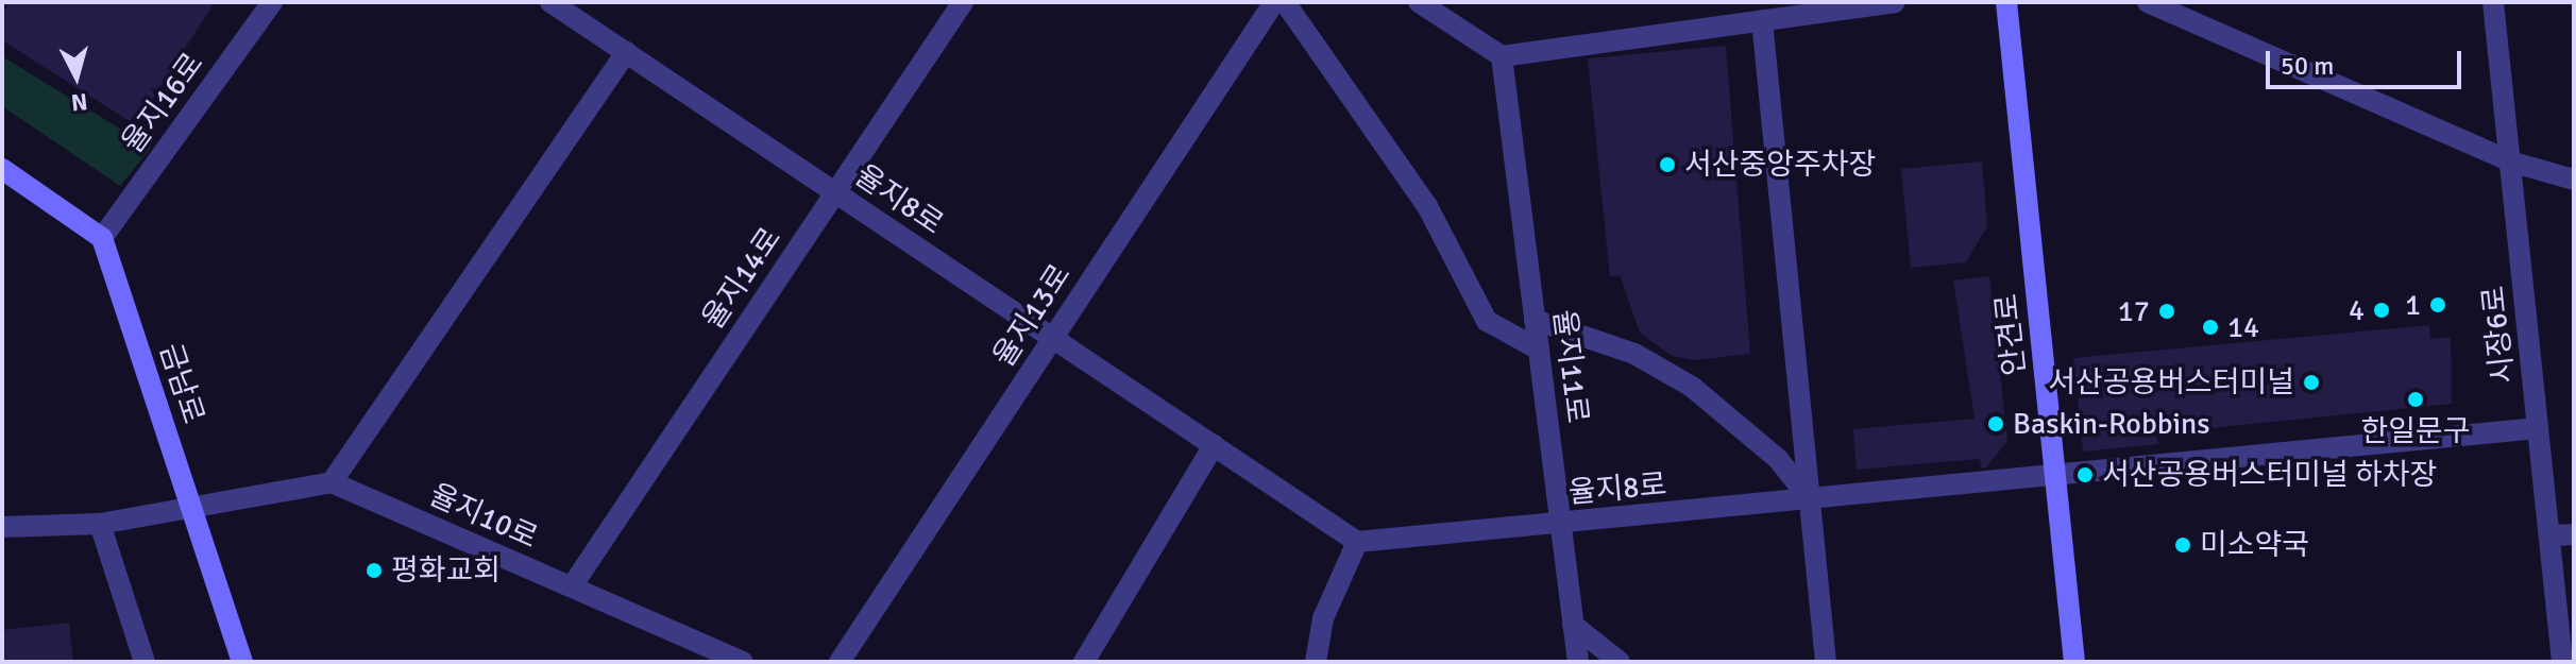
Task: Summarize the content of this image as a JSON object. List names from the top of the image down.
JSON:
{
  "streets": {
    "street": [
      "율지16로",
      "율지8로",
      "율지14로",
      "율지13로",
      "안견로",
      "시장6로",
      "율지11로",
      "금남로",
      "율지10로"
    ]
  },
  "crossings": [
    ["율지16로", "금남로"],
    ["율지8로", "율지14로"],
    ["율지8로", "율지13로"],
    ["율지8로", "안견로"],
    ["율지8로", "시장6로"],
    ["율지8로", "율지11로"],
    ["율지14로", "율지10로"]
  ],
  "places": [
    "서산중앙주차장",
    "1",
    "4",
    "17",
    "14",
    "서산공용버스터미널",
    "한일문구",
    "Baskin-Robbins",
    "서산공용버스터미널 하차장",
    "미소약국",
    "평화교회"
  ],
  "scale_bar": "50 m",
  "north": "bottom"
}
